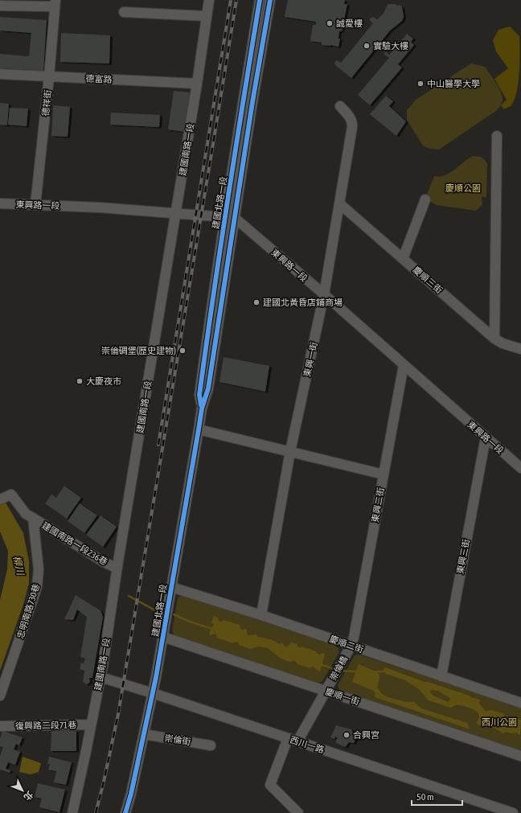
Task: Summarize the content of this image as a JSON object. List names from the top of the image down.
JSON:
{
  "streets": {
    "street": [
      "德富路",
      "德祥街",
      "建國南路一段",
      "建國北路一段",
      "東興路一段",
      "慶順三街",
      "東興一街",
      "東興二街",
      "建國南路一段236巷",
      "東興三街",
      "忠明南路730巷",
      "慶順二街",
      "崇倫橋",
      "慶順一街",
      "復興路二段71巷",
      "崇倫街",
      "西川一路"
    ]
  },
  "crossings": [
    ["德富路", "德祥街"],
    ["德富路", "建國南路一段"],
    ["德祥街", "東興路一段"],
    ["建國南路一段", "東興路一段"],
    ["建國南路一段", "建國南路一段236巷"],
    ["建國南路一段", "復興路二段71巷"],
    ["建國南路一段", "西川一路"],
    ["建國北路一段", "東興路一段"],
    ["建國北路一段", "慶順二街"],
    ["建國北路一段", "慶順一街"],
    ["建國北路一段", "崇倫街"],
    ["建國北路一段", "西川一路"],
    ["東興路一段", "東興一街"],
    ["東興路一段", "東興二街"],
    ["東興路一段", "東興三街"],
    ["慶順三街", "東興一街"],
    ["東興一街", "慶順二街"],
    ["東興二街", "慶順二街"],
    ["東興二街", "崇倫橋"],
    ["建國南路一段236巷", "忠明南路730巷"],
    ["東興三街", "慶順二街"],
    ["慶順二街", "崇倫橋"],
    ["崇倫橋", "慶順一街"]
  ],
  "water": ["柳川"],
  "parks": ["慶順公園", "西川公園"],
  "places": [
    "誠愛樓",
    "實驗大樓",
    "中山醫學大學",
    "建國北黃昏店鋪商場",
    "崇倫碉堡(歷史建物)",
    "大慶夜市",
    "合興宮"
  ],
  "scale_bar": "50 m",
  "north": "bottom right"
}
